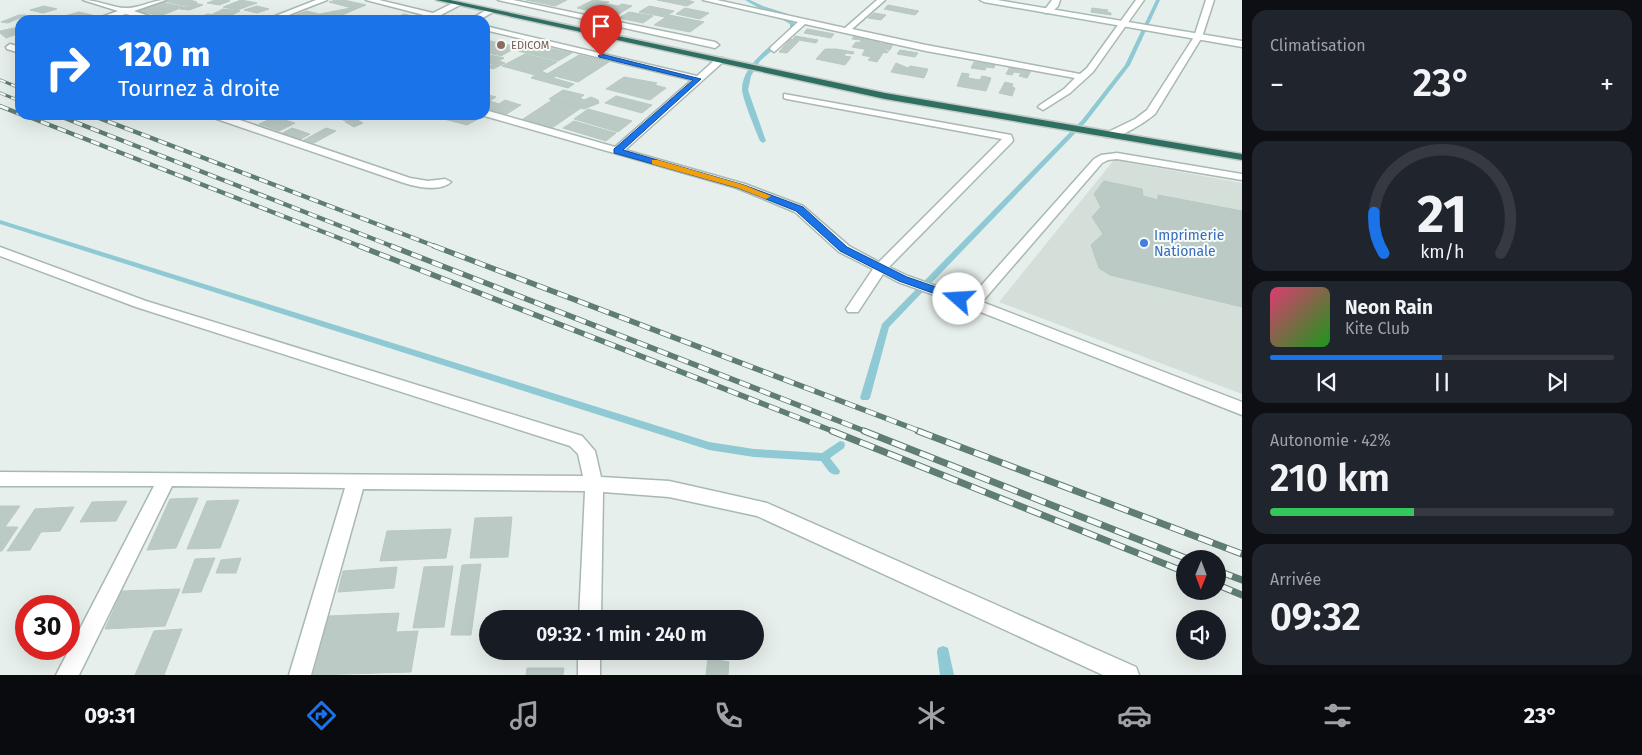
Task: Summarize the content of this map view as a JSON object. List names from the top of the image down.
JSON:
{
  "places": ["EDICOM", "Imprimerie Nationale"],
  "north": "bottom",
  "page": {
    "tile": [
      "Climatisation",
      ["Autonomie · 42%", "210 km"],
      ["Arrivée", "09:32"]
    ],
    "turn": ["120 m", "Tournez à droite"],
    "heat": ["−", "23°", "+"],
    "song": ["Neon Rain", "Kite Club"],
    "limit": "30",
    "trip": "09:32 · 1 min · 240 m",
    "tabs": ["09:31", "23°"],
    "gauge": ["21", "km/h"]
  }
}
